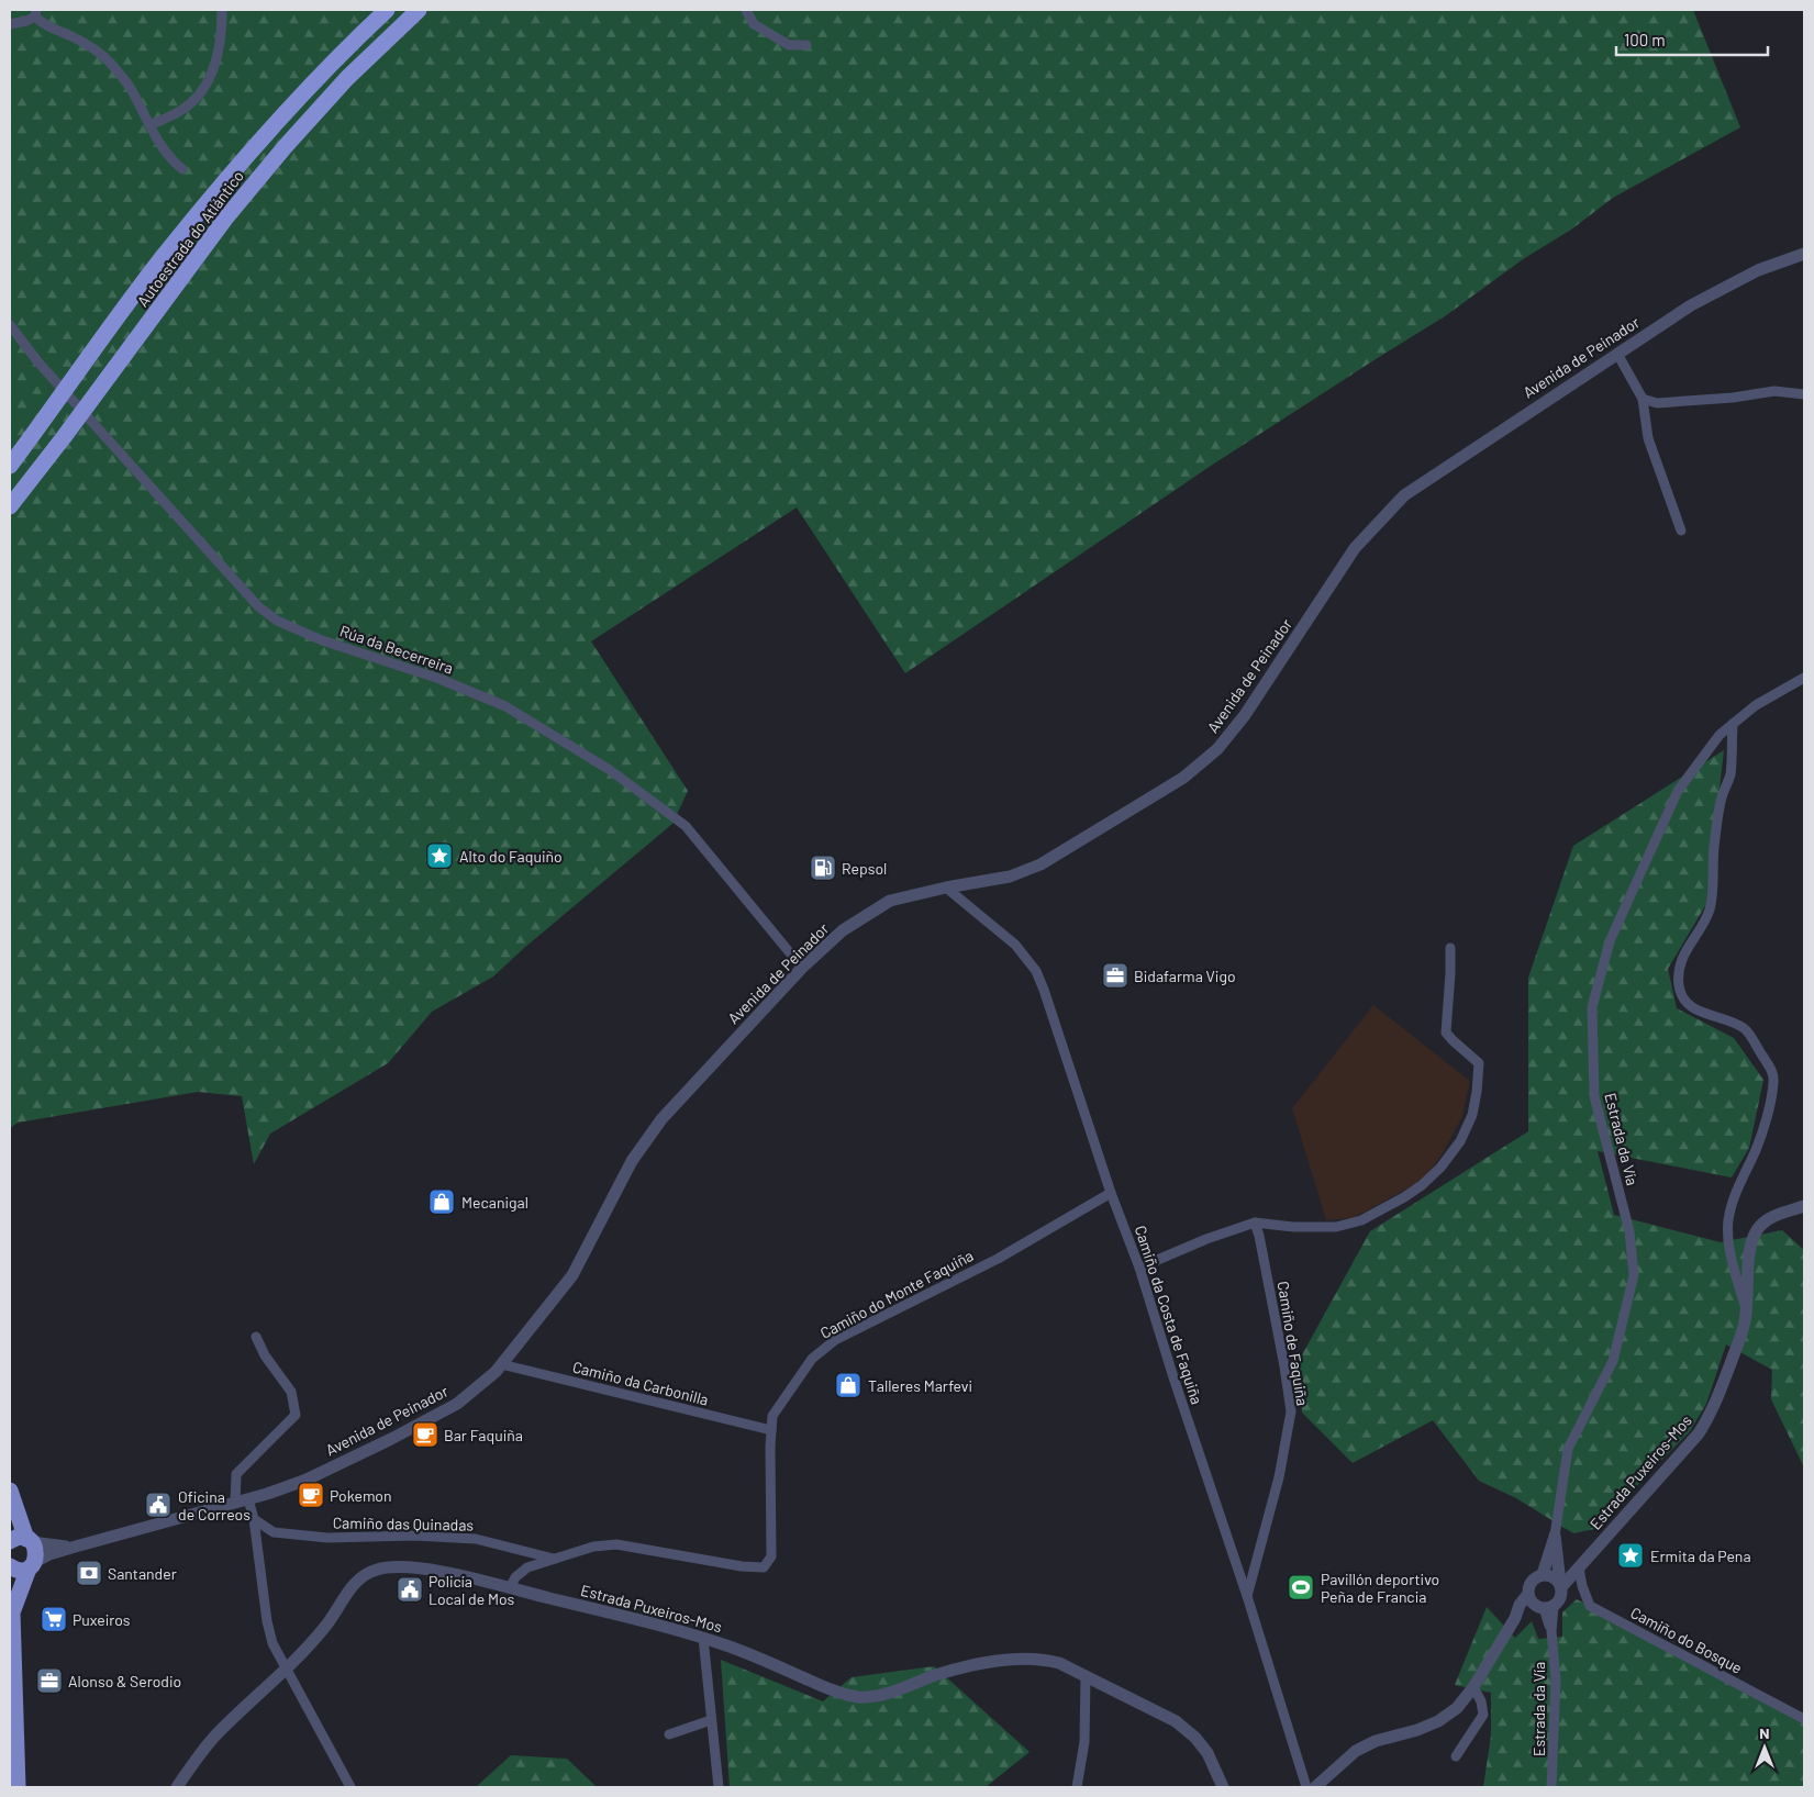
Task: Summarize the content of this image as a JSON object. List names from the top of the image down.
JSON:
{
  "streets": {
    "highway": ["Autoestrada do Atlántico"],
    "street": [
      "Avenida de Peinador",
      "Rúa da Becerreira",
      "Estrada da Vía",
      "Camiño do Monte Faquiña",
      "Camiño da Costa de Faquiña",
      "Camiño de Faquiña",
      "Camiño da Carbonilla",
      "Estrada Puxeiros-Mos",
      "Camiño das Quinadas",
      "Camiño do Bosque"
    ]
  },
  "crossings": [
    ["Avenida de Peinador", "Rúa da Becerreira"],
    ["Avenida de Peinador", "Camiño da Costa de Faquiña"],
    ["Avenida de Peinador", "Camiño da Carbonilla"],
    ["Estrada da Vía", "Estrada Puxeiros-Mos"],
    ["Camiño do Monte Faquiña", "Camiño da Costa de Faquiña"],
    ["Camiño do Monte Faquiña", "Camiño da Carbonilla"],
    ["Camiño do Monte Faquiña", "Estrada Puxeiros-Mos"],
    ["Camiño do Monte Faquiña", "Camiño das Quinadas"],
    ["Camiño da Costa de Faquiña", "Camiño de Faquiña"],
    ["Estrada Puxeiros-Mos", "Camiño do Bosque"]
  ],
  "places": {
    "place": ["Alto do Faquiño", "Ermita da Pena"],
    "fuel station": ["Repsol"],
    "office": ["Bidafarma Vigo", "Alonso & Serodio"],
    "shop": ["Mecanigal", "Talleres Marfevi"],
    "cafe": ["Bar Faquiña", "Pokemon"],
    "public building": ["Oficina de Correos", "Policía Local de Mos"],
    "bank": ["Santander"],
    "sports": ["Pavillón deportivo Peña de Francia"],
    "supermarket": ["Puxeiros"]
  },
  "scale_bar": "100 m",
  "north": "top"
}
